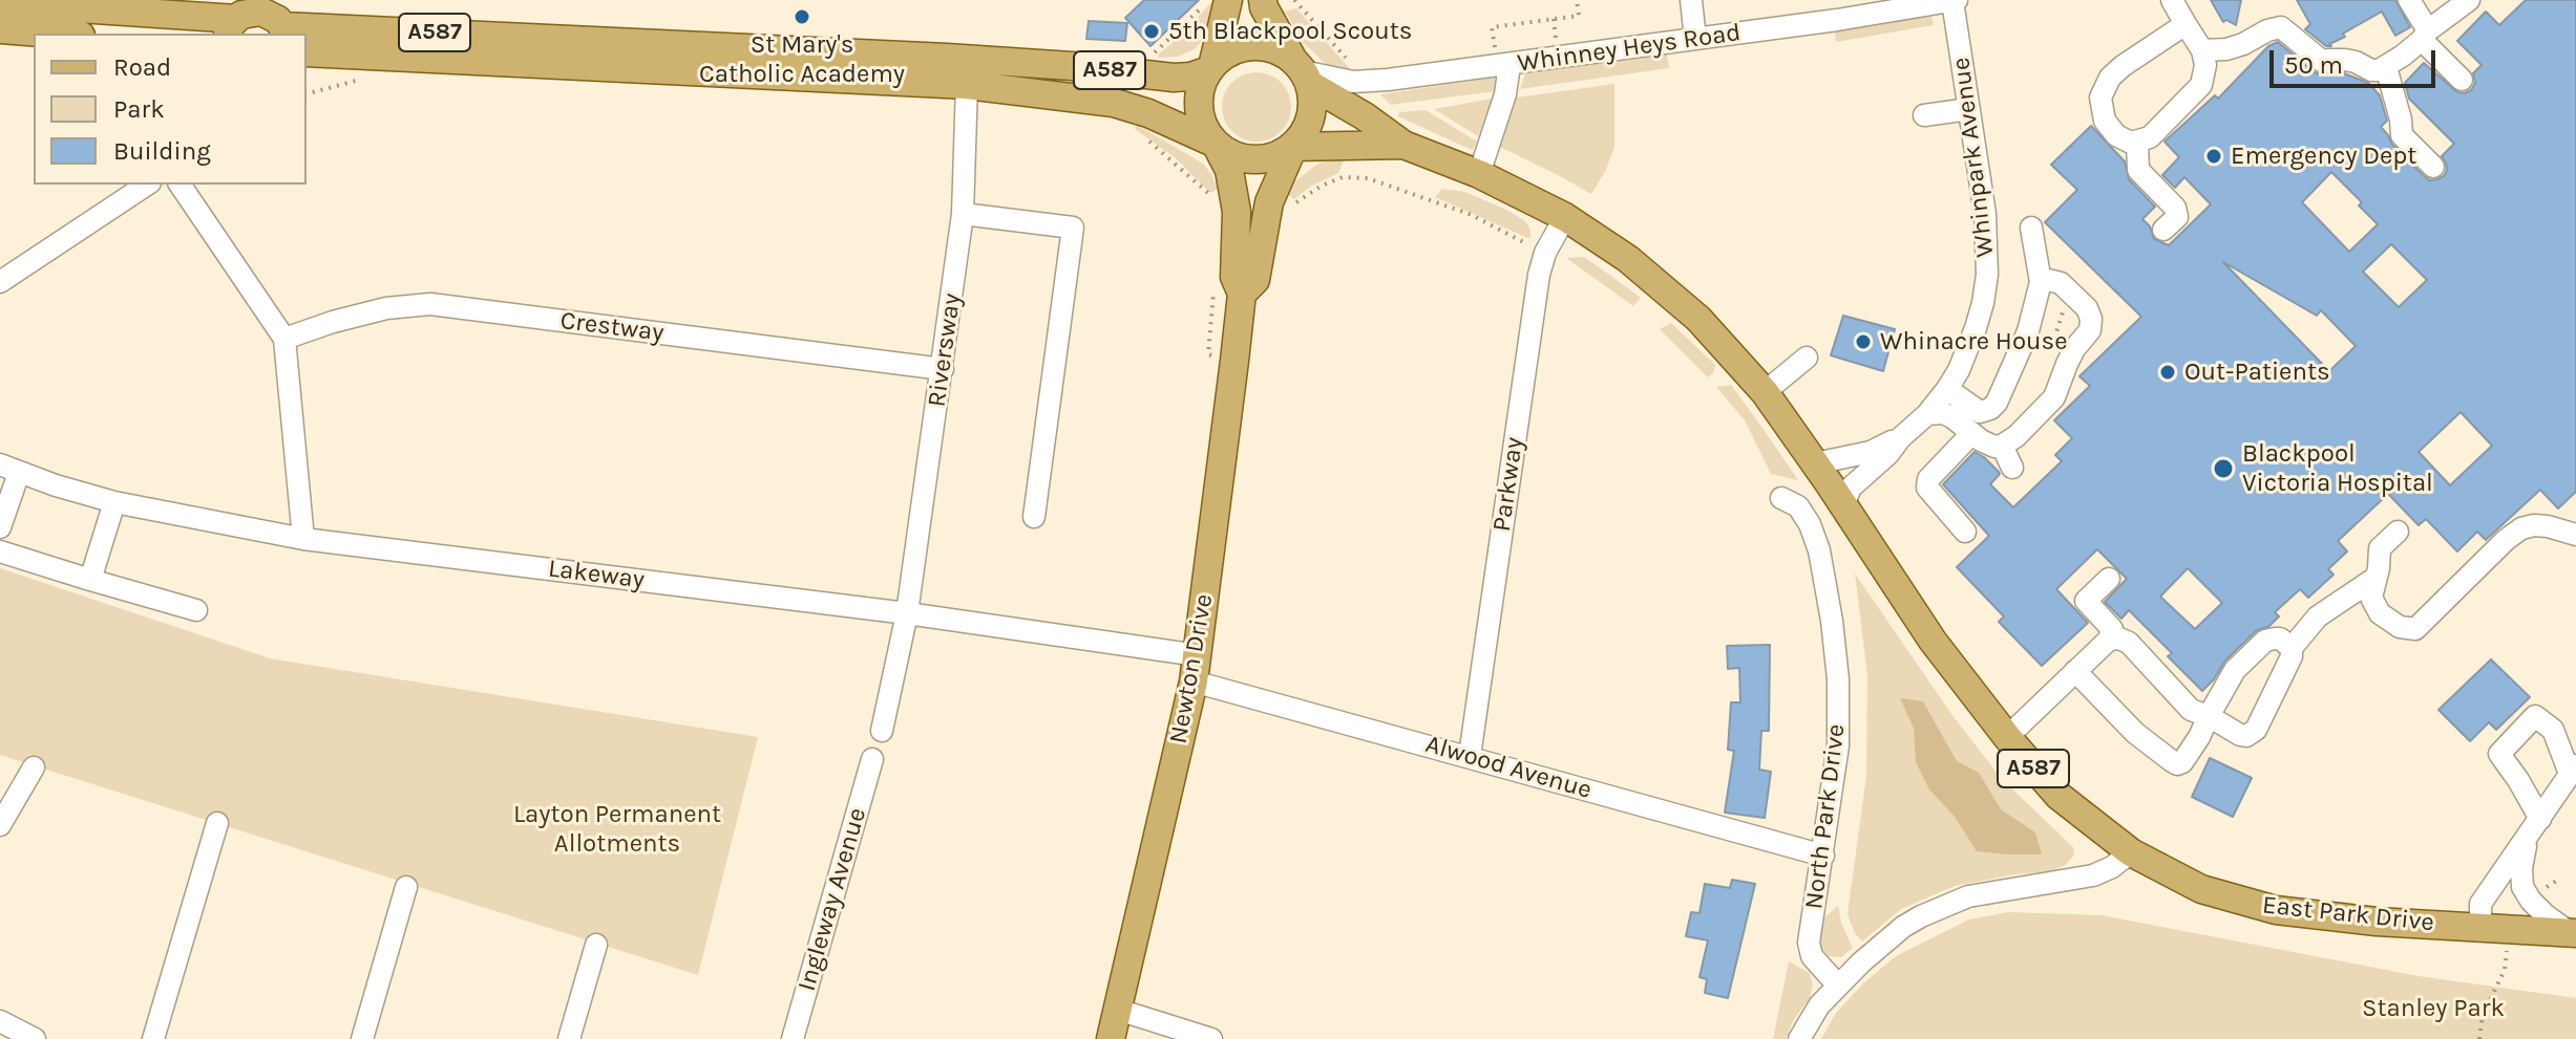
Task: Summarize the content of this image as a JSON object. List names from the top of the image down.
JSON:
{
  "streets": {
    "main road": ["A587", "Newton Drive", "East Park Drive"],
    "street": [
      "Whinney Heys Road",
      "Whinpark Avenue",
      "Crestway",
      "Riversway",
      "Parkway",
      "Lakeway",
      "Alwood Avenue",
      "North Park Drive",
      "Ingleway Avenue"
    ]
  },
  "crossings": [
    ["A587", "Whinney Heys Road"],
    ["A587", "Whinpark Avenue"],
    ["A587", "Riversway"],
    ["A587", "Parkway"],
    ["A587", "Newton Drive"],
    ["A587", "East Park Drive"],
    ["Whinney Heys Road", "Whinpark Avenue"],
    ["Whinney Heys Road", "Newton Drive"],
    ["Whinpark Avenue", "East Park Drive"],
    ["Crestway", "Riversway"],
    ["Riversway", "Lakeway"],
    ["Parkway", "Alwood Avenue"],
    ["Lakeway", "Newton Drive"],
    ["Lakeway", "Alwood Avenue"],
    ["Newton Drive", "Alwood Avenue"],
    ["Alwood Avenue", "North Park Drive"]
  ],
  "parks": ["Layton Permanent Allotments", "Stanley Park"],
  "places": [
    "St Mary's Catholic Academy",
    "5th Blackpool Scouts",
    "Emergency Dept",
    "Whinacre House",
    "Out-Patients",
    "Blackpool Victoria Hospital"
  ],
  "legend": ["Road", "Park", "Building"],
  "scale_bar": "50 m"
}
